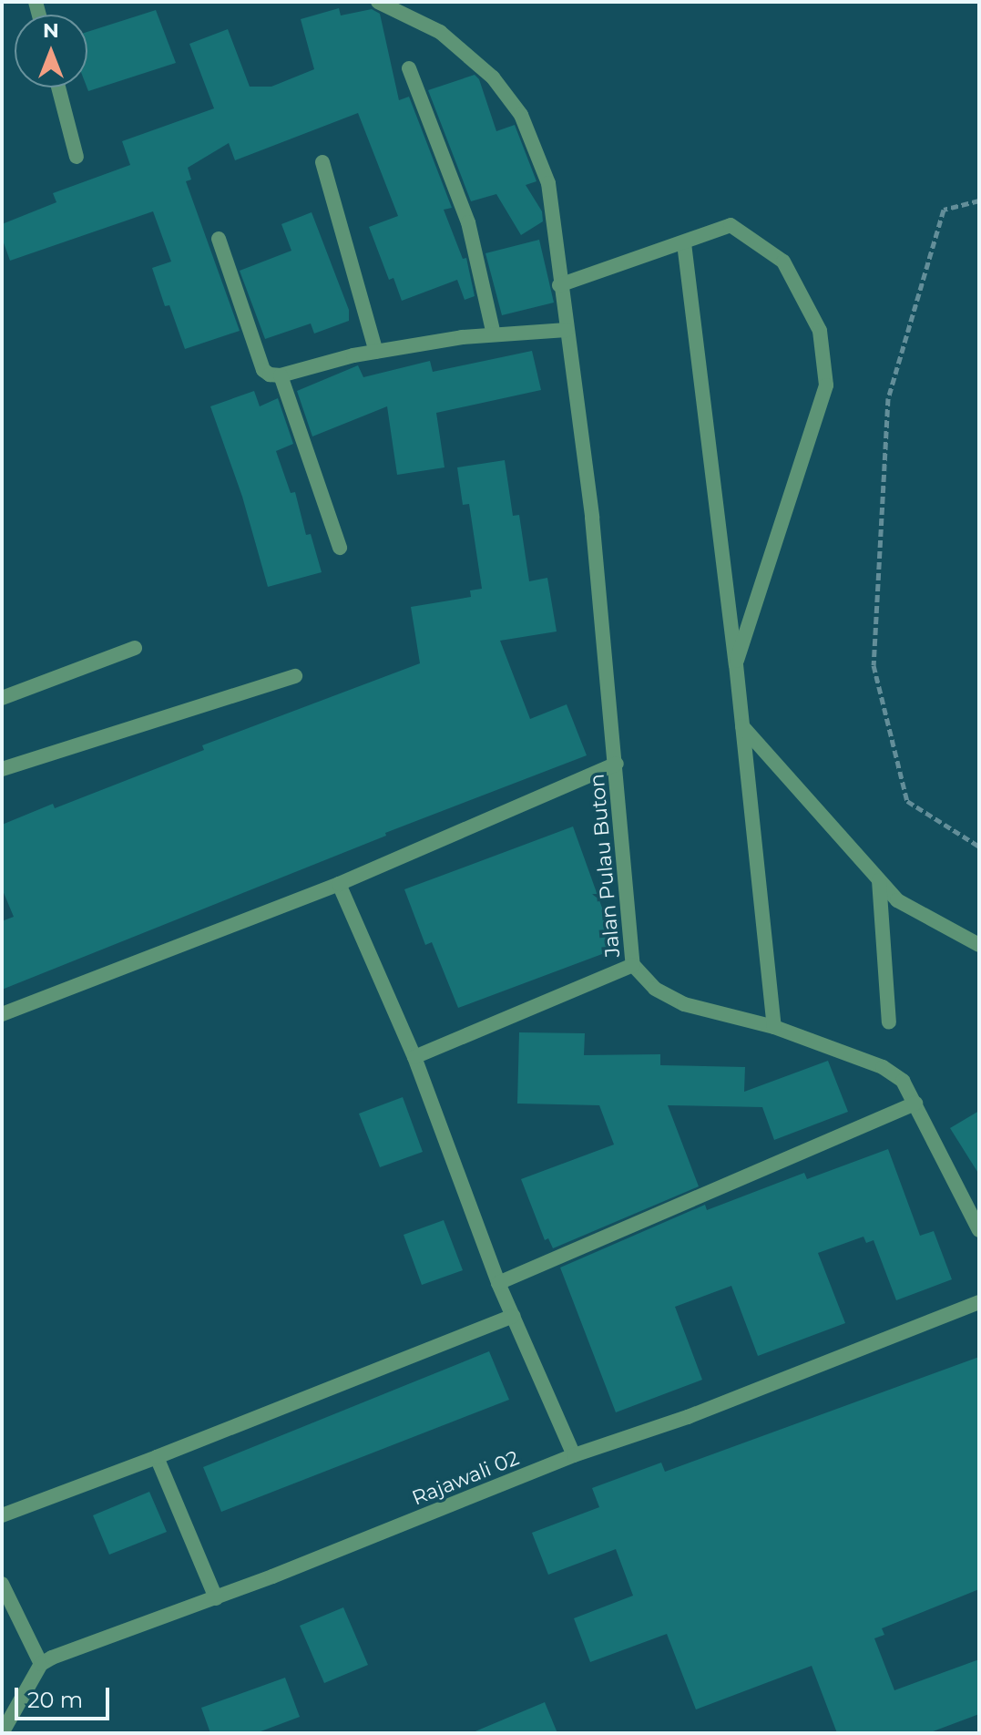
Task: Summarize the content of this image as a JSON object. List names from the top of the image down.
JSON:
{
  "streets": {
    "street": ["Jalan Pulau Buton", "Rajawali 02"]
  },
  "scale_bar": "20 m",
  "north": "top"
}
